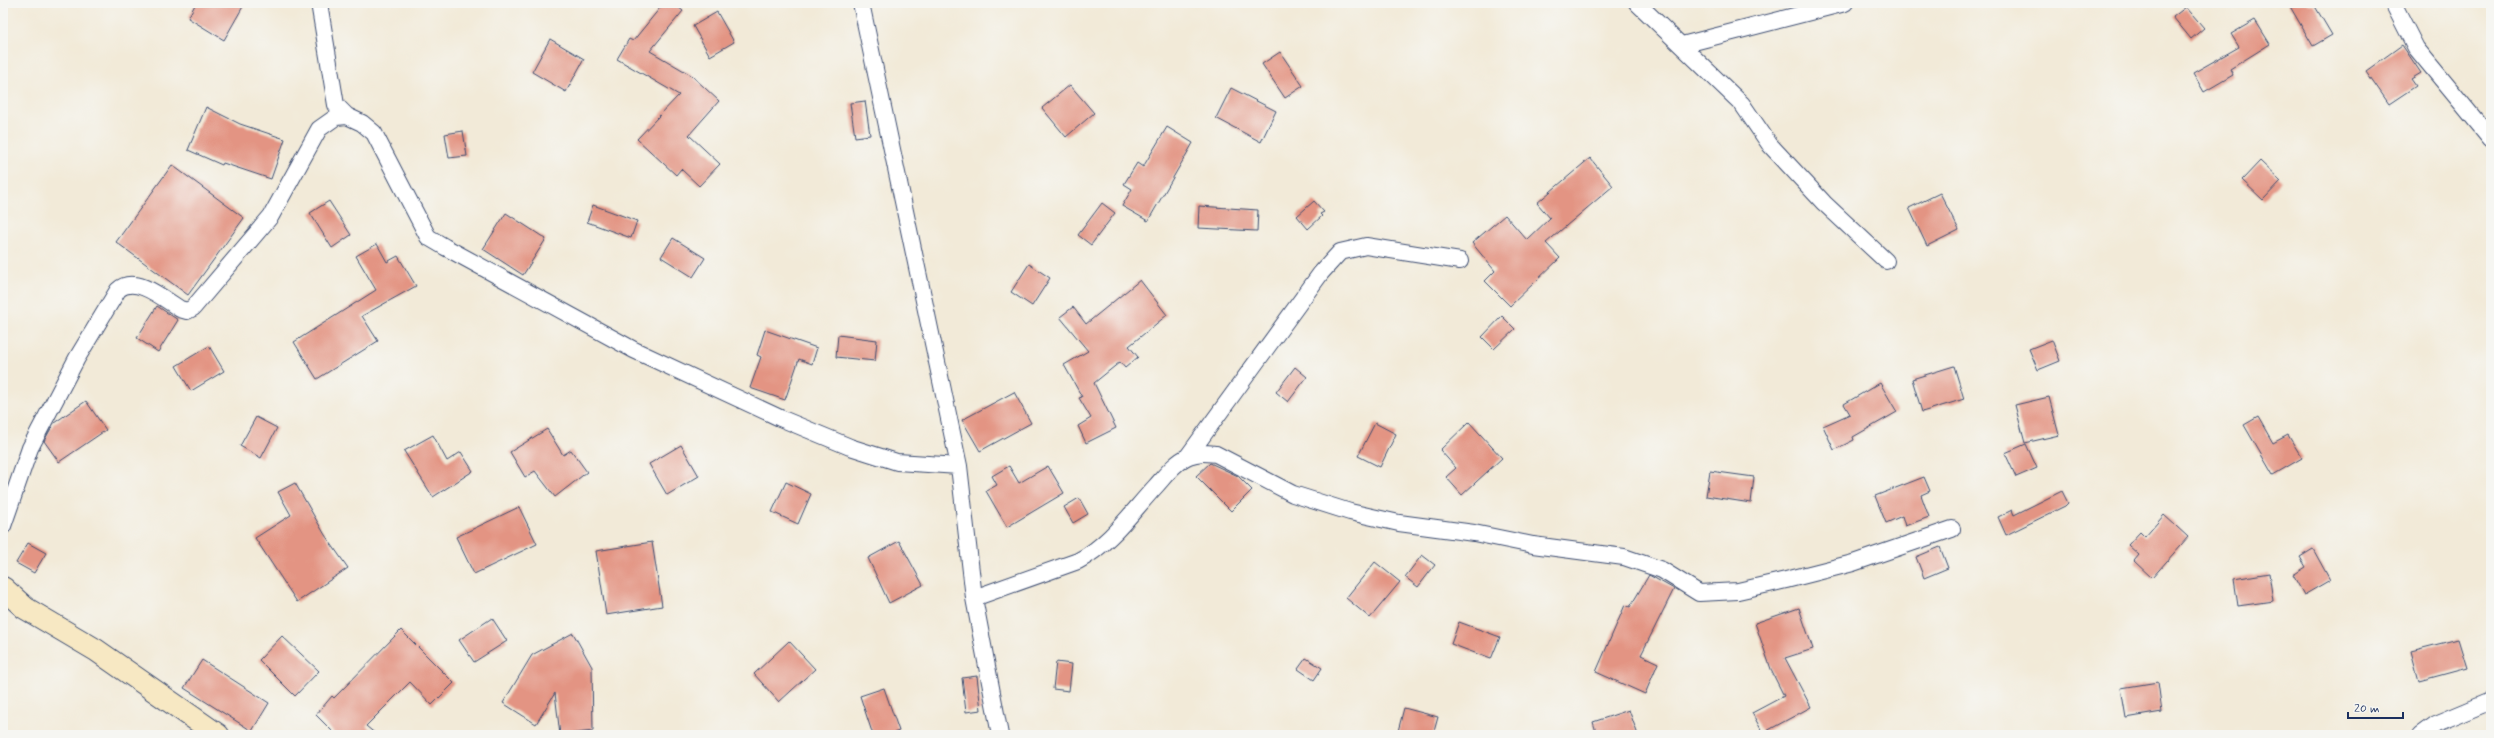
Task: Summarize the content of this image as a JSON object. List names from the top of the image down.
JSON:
{
  "scale_bar": "20 m"
}
